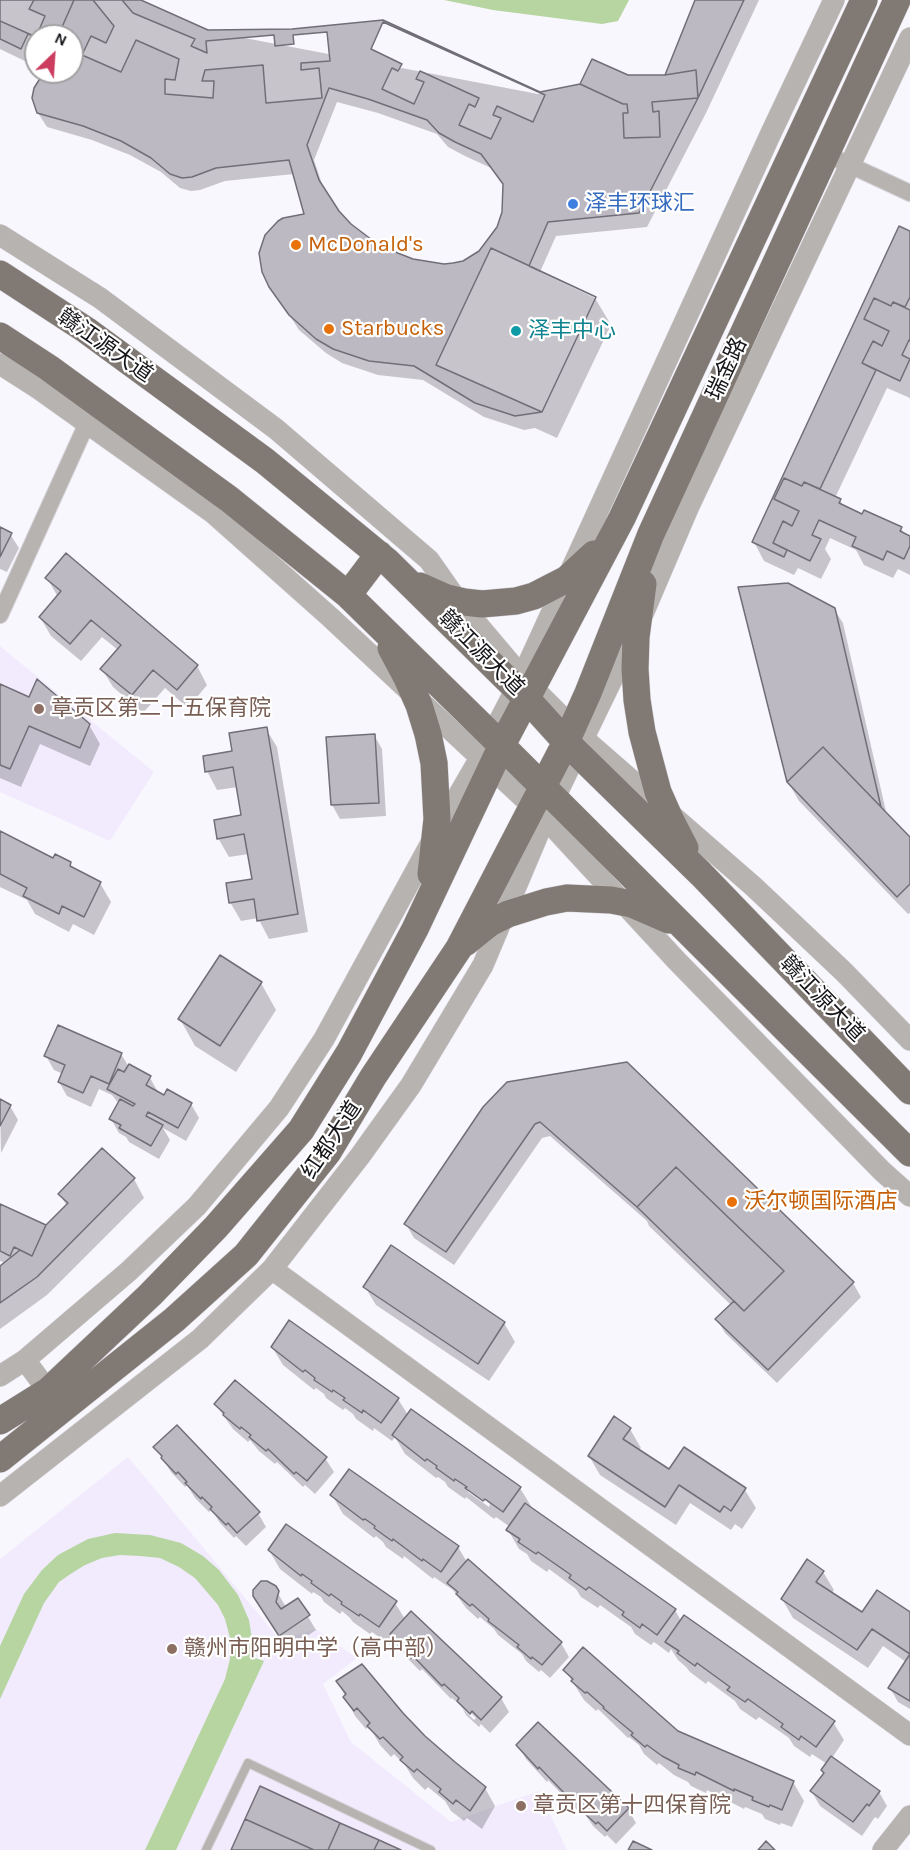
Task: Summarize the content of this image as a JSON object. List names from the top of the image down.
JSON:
{
  "streets": {
    "main road": ["赣江源大道", "瑞金路", "红都大道"]
  },
  "crossings": [
    ["赣江源大道", "瑞金路"],
    ["赣江源大道", "红都大道"],
    ["瑞金路", "红都大道"]
  ],
  "places": [
    "泽丰环球汇",
    "McDonald's",
    "Starbucks",
    "泽丰中心",
    "章贡区第二十五保育院",
    "沃尔顿国际酒店",
    "赣州市阳明中学（高中部）",
    "章贡区第十四保育院"
  ],
  "north": "top right"
}
